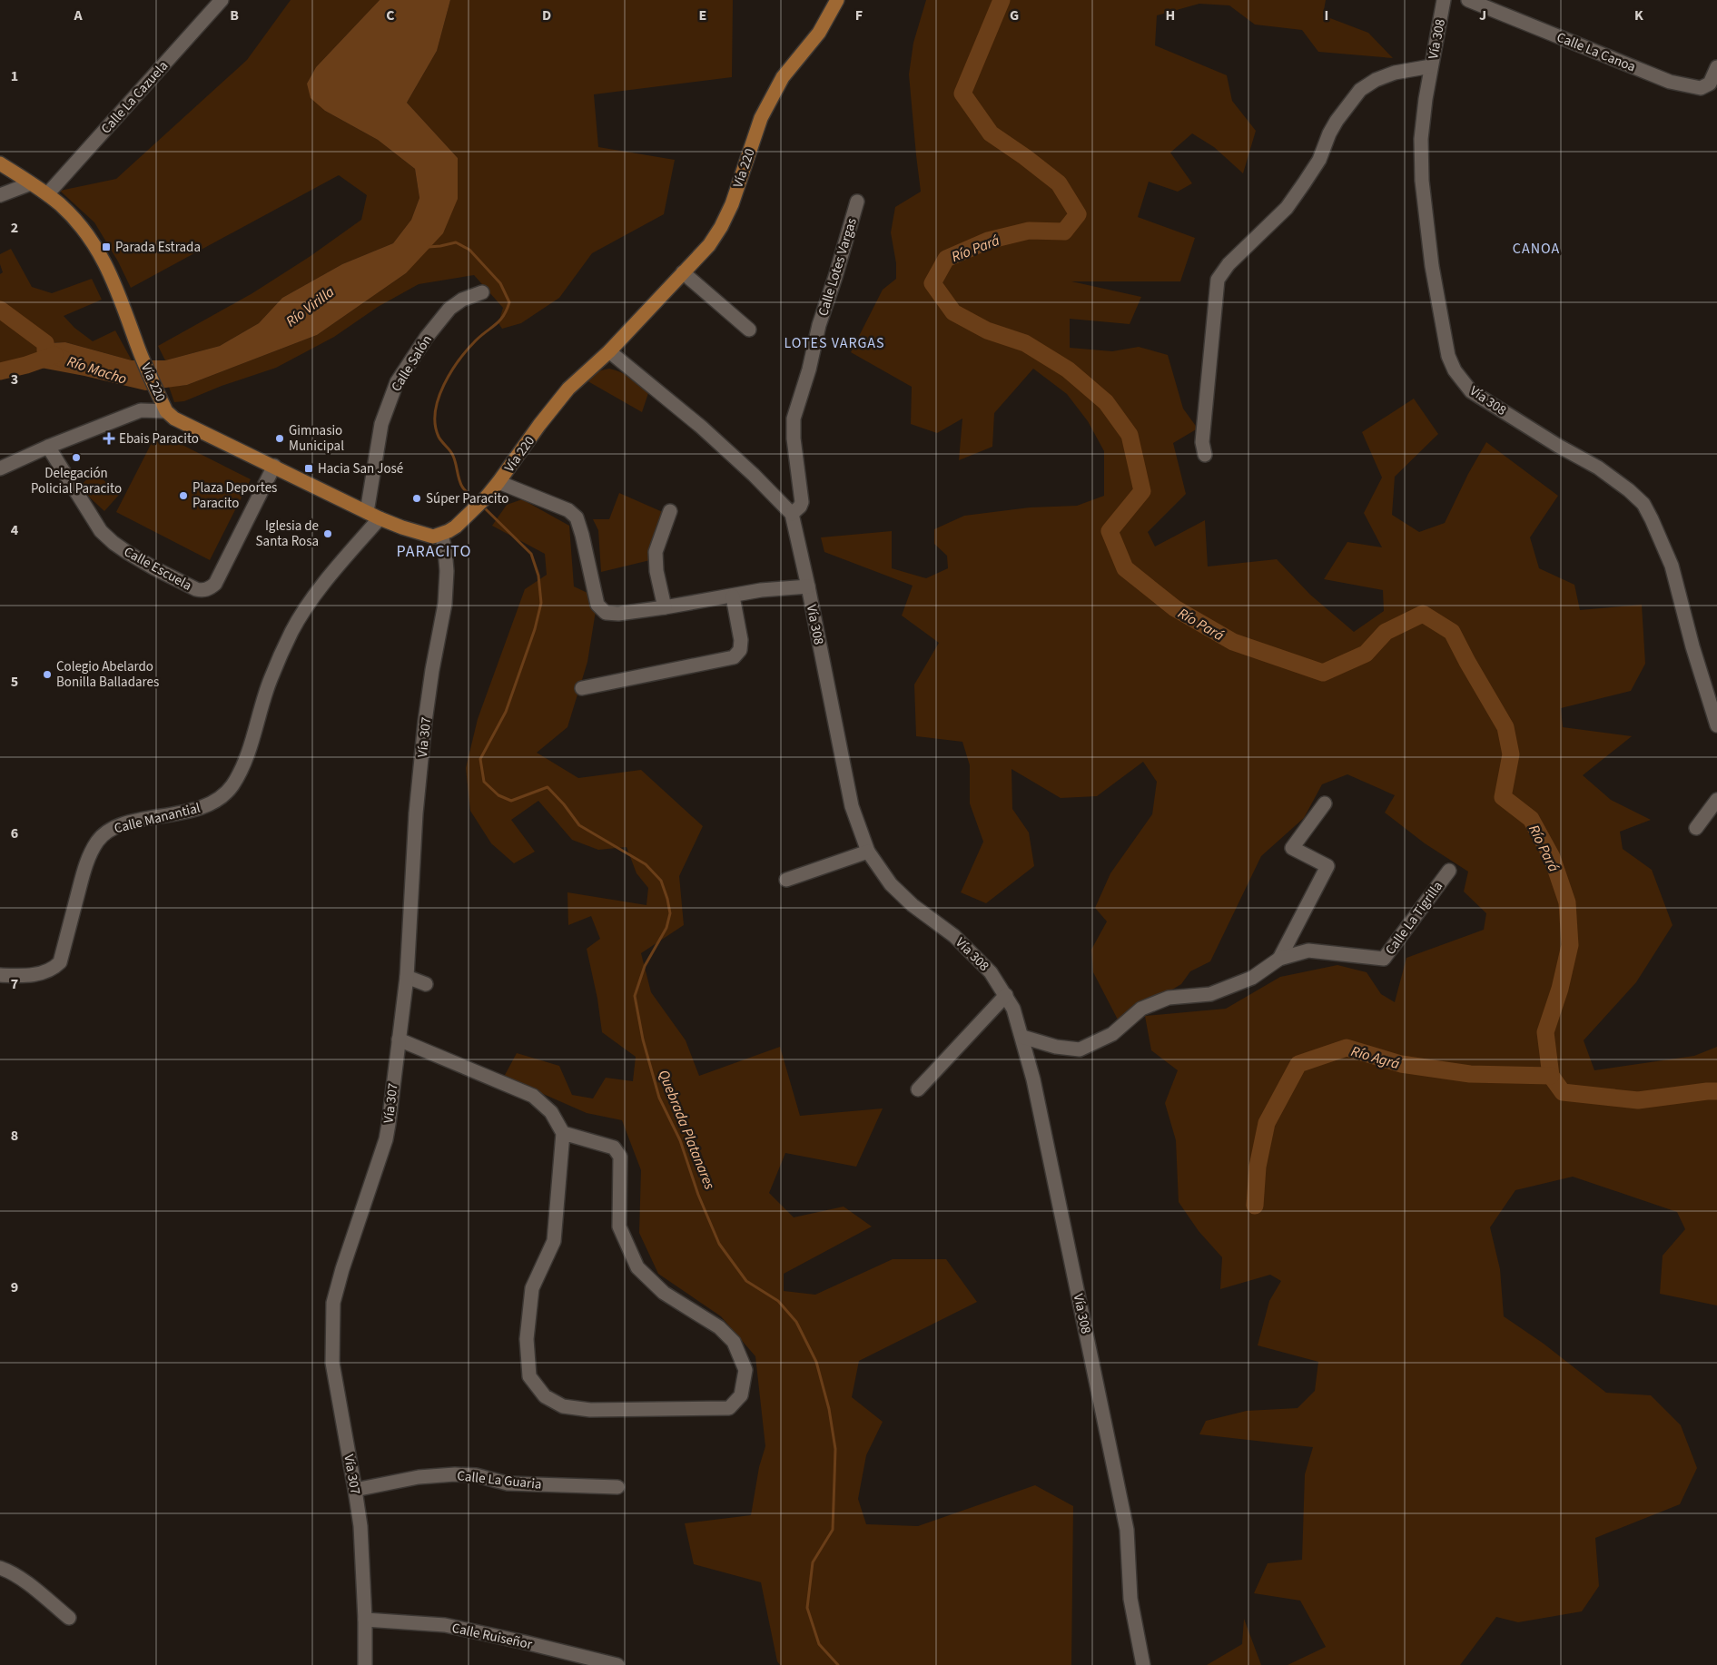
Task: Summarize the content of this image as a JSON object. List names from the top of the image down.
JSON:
{
  "streets": {
    "main road": ["Vía 220"],
    "street": [
      "Vía 308",
      "Calle La Canoa",
      "Calle La Cazuela",
      "Calle Lotes Vargas",
      "Calle Salón",
      "Calle Escuela",
      "Vía 307",
      "Calle Manantial",
      "Calle La Tigrilla",
      "Calle La Guaria",
      "Calle Ruiseñor"
    ]
  },
  "crossings": [
    ["Vía 308", "Calle Lotes Vargas"],
    ["Vía 308", "Calle La Tigrilla"],
    ["Calle La Cazuela", "Vía 220"],
    ["Vía 220", "Calle Salón"],
    ["Vía 220", "Calle Escuela"],
    ["Vía 220", "Vía 307"],
    ["Vía 220", "Calle Manantial"],
    ["Vía 307", "Calle La Guaria"],
    ["Vía 307", "Calle Ruiseñor"]
  ],
  "districts": ["CANOA", "LOTES VARGAS", "PARACITO"],
  "water": [
    "Río Pará",
    "Río Virilla",
    "Río Macho",
    "Río Agrá",
    "Quebrada Platanares"
  ],
  "places": {
    "transit": ["Parada Estrada", "Hacia San José"],
    "health": ["Ebais Paracito"],
    "other": [
      "Gimnasio Municipal",
      "Delegación Policial Paracito",
      "Plaza Deportes Paracito",
      "Súper Paracito",
      "Iglesia de Santa Rosa",
      "Colegio Abelardo Bonilla Balladares"
    ]
  },
  "grid": {
    "columns": [
      "A",
      "B",
      "C",
      "D",
      "E",
      "F",
      "G",
      "H",
      "I",
      "J",
      "K"
    ],
    "rows": [
      "1",
      "2",
      "3",
      "4",
      "5",
      "6",
      "7",
      "8",
      "9"
    ]
  }
}
